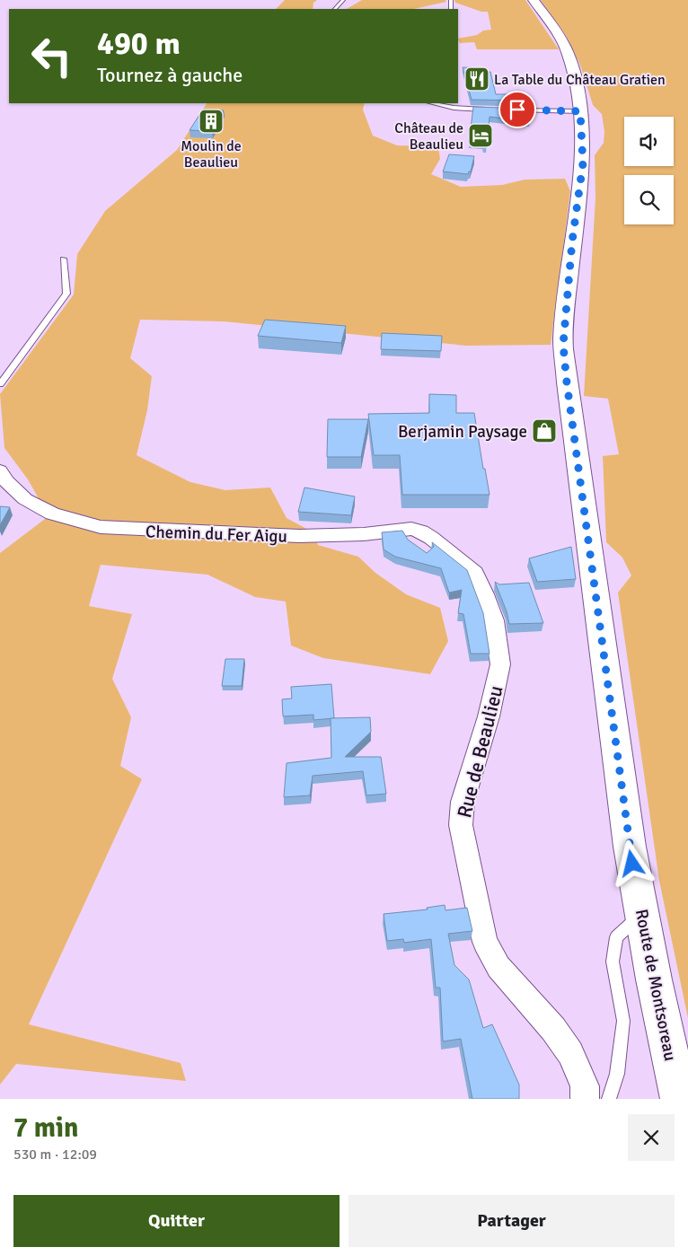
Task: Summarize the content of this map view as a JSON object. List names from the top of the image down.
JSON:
{
  "streets": {
    "main road": ["Route de Montsoreau"],
    "street": ["Chemin du Fer Aigu", "Rue de Beaulieu"]
  },
  "crossings": [
    ["Chemin du Fer Aigu", "Rue de Beaulieu"]
  ],
  "places": {
    "restaurant": ["La Table du Château Gratien"],
    "building": ["Moulin de Beaulieu"],
    "hotel": ["Château de Beaulieu"],
    "shop": ["Berjamin Paysage"]
  },
  "page": {
    "turn": ["490 m", "Tournez à gauche"],
    "heading": ["7 min", "530 m · 12:09"],
    "buttons": ["Quitter", "Partager"]
  }
}
